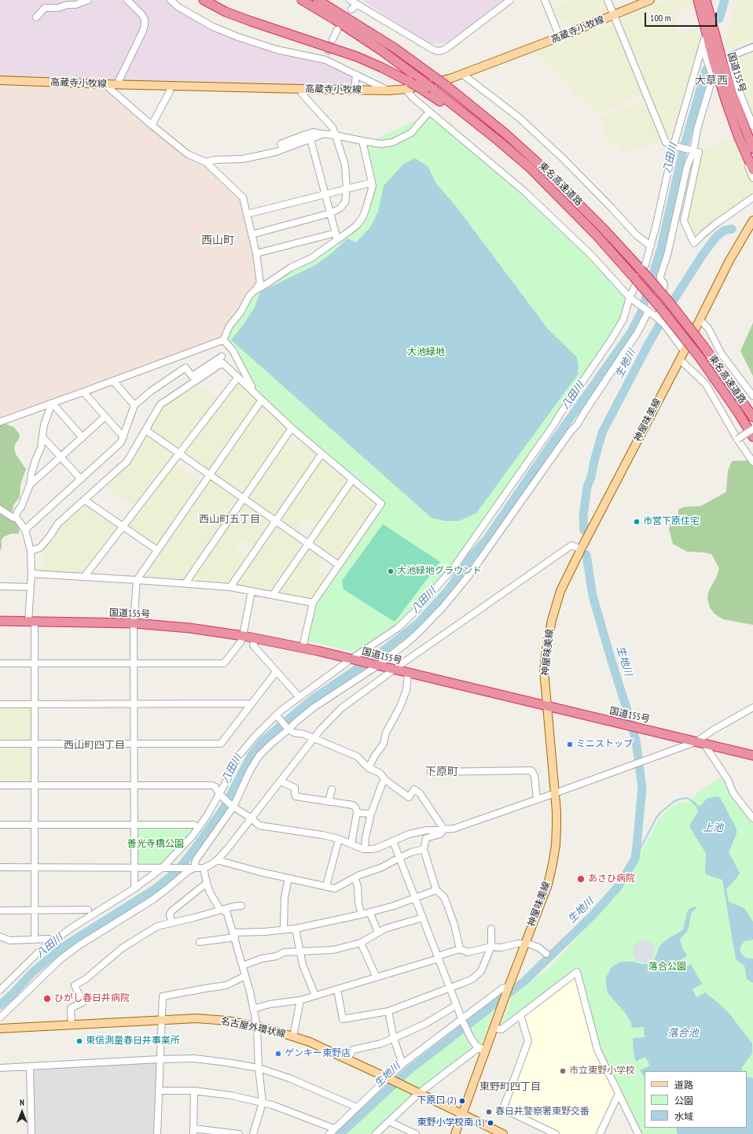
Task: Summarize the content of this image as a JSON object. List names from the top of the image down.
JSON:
{
  "streets": {
    "highway": ["国道155号", "東名高速道路"],
    "main road": ["高蔵寺小牧線", "神屋味美線", "名古屋外環状線"]
  },
  "crossings": [
    ["国道155号", "神屋味美線"],
    ["神屋味美線", "名古屋外環状線"]
  ],
  "districts": [
    "大草西",
    "西山町",
    "西山町五丁目",
    "西山町四丁目",
    "下原町",
    "東野町四丁目"
  ],
  "water": [
    "八田川",
    "生地川",
    "上池",
    "落合池"
  ],
  "parks": ["大池緑地", "善光寺橋公園", "落合公園"],
  "places": [
    "市営下原住宅",
    "大池緑地グラウンド",
    "ミニストップ",
    "あさひ病院",
    "ひがし春日井病院",
    "東信測量春日井事業所",
    "ゲンキー東野店",
    "市立東野小学校",
    "下原口 (2)",
    "春日井警察署東野交番",
    "東野小学校南 (1)"
  ],
  "legend": ["道路", "公園", "水域"],
  "scale_bar": "100 m",
  "north": "top"
}
